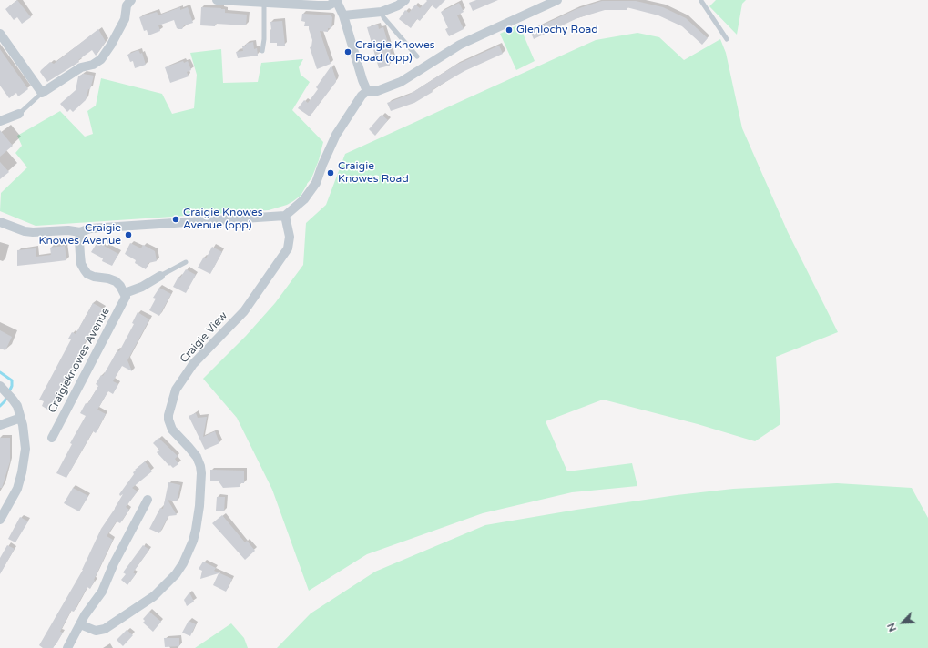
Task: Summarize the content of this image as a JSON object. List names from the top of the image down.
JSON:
{
  "streets": {
    "street": ["Craigie View", "Craigieknowes Avenue"]
  },
  "places": [
    "Glenlochy Road",
    "Craigie Knowes Road (opp)",
    "Craigie Knowes Road",
    "Craigie Knowes Avenue (opp)",
    "Craigie Knowes Avenue"
  ],
  "north": "bottom left"
}
